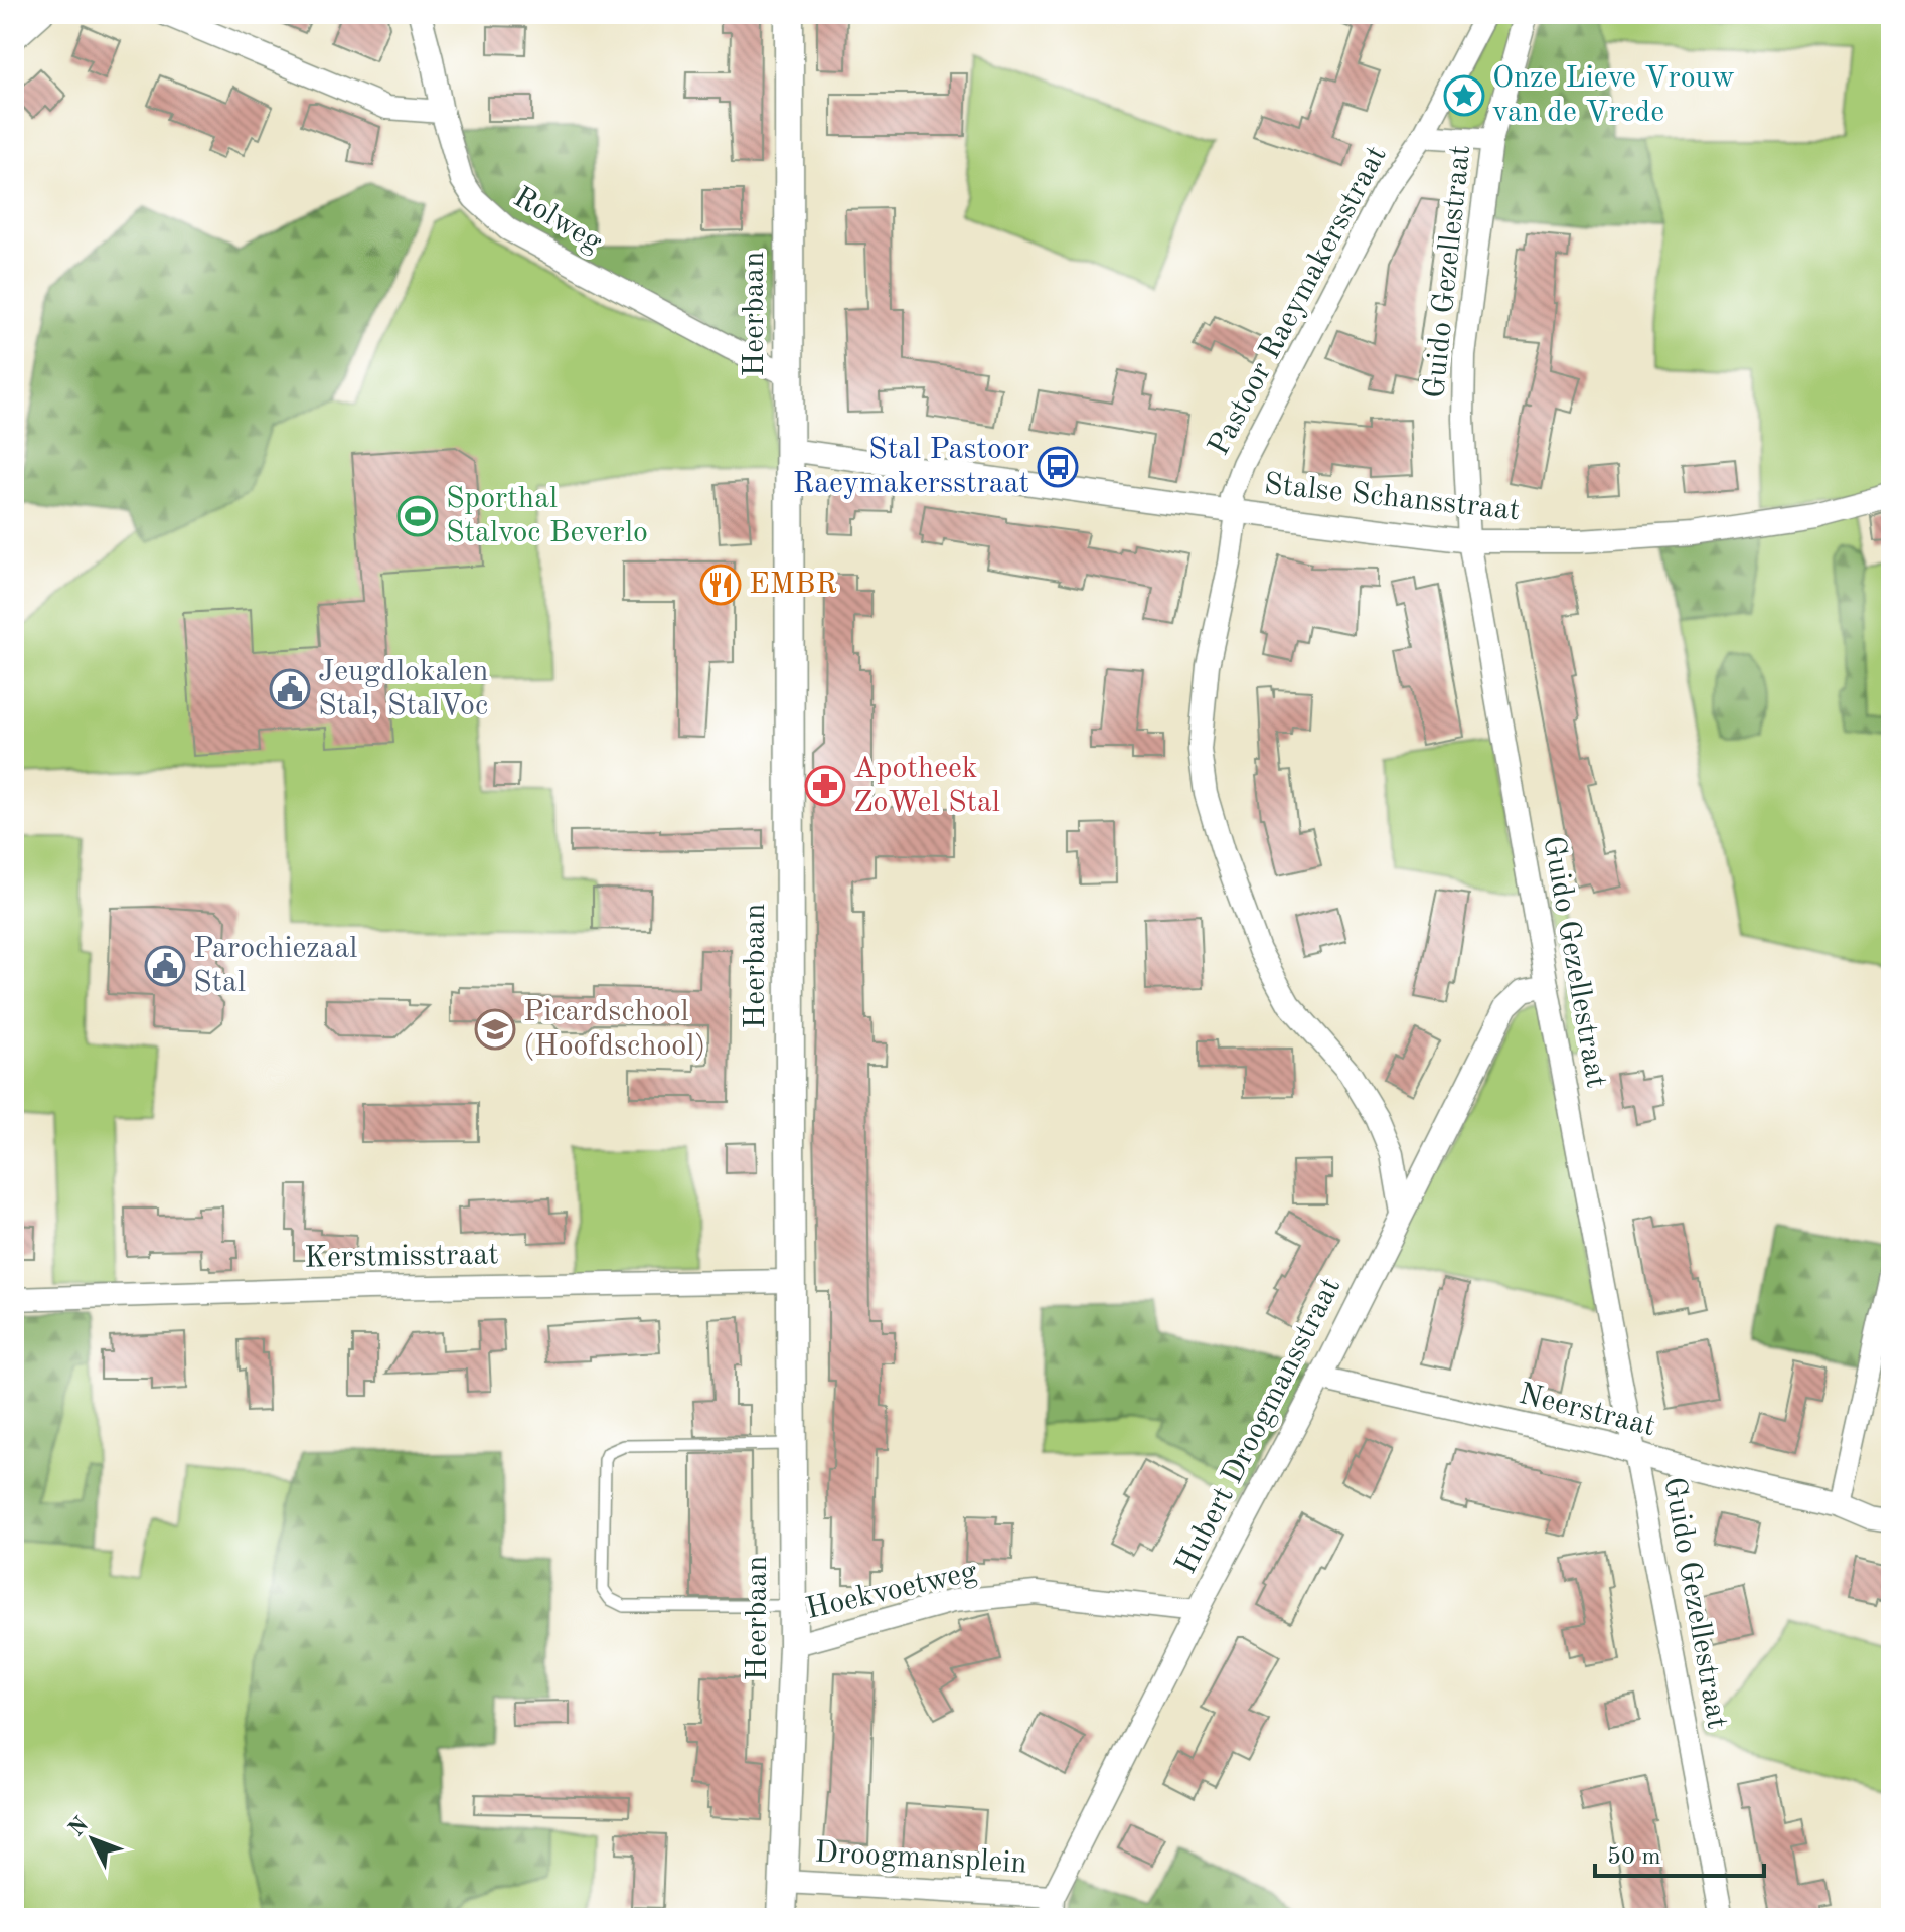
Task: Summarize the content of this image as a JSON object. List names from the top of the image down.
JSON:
{
  "streets": {
    "street": [
      "Rolweg",
      "Guido Gezellestraat",
      "Pastoor Raeymakersstraat",
      "Heerbaan",
      "Stalse Schansstraat",
      "Kerstmisstraat",
      "Neerstraat",
      "Hubert Droogmansstraat",
      "Hoekvoetweg",
      "Droogmansplein"
    ]
  },
  "crossings": [
    ["Rolweg", "Heerbaan"],
    ["Guido Gezellestraat", "Pastoor Raeymakersstraat"],
    ["Guido Gezellestraat", "Stalse Schansstraat"],
    ["Guido Gezellestraat", "Neerstraat"],
    ["Guido Gezellestraat", "Hubert Droogmansstraat"],
    ["Pastoor Raeymakersstraat", "Stalse Schansstraat"],
    ["Pastoor Raeymakersstraat", "Hubert Droogmansstraat"],
    ["Heerbaan", "Stalse Schansstraat"],
    ["Heerbaan", "Kerstmisstraat"],
    ["Heerbaan", "Hoekvoetweg"],
    ["Heerbaan", "Droogmansplein"],
    ["Neerstraat", "Hubert Droogmansstraat"],
    ["Hubert Droogmansstraat", "Hoekvoetweg"],
    ["Hubert Droogmansstraat", "Droogmansplein"]
  ],
  "places": {
    "place": ["Onze Lieve Vrouw van de Vrede"],
    "bus stop": ["Stal Pastoor Raeymakersstraat"],
    "sports": ["Sporthal Stalvoc Beverlo"],
    "restaurant": ["EMBR"],
    "public building": ["Jeugdlokalen Stal, StalVoc", "Parochiezaal Stal"],
    "pharmacy": ["Apotheek ZoWel Stal"],
    "school or university": ["Picardschool (Hoofdschool)"]
  },
  "scale_bar": "50 m",
  "north": "top left"
}
